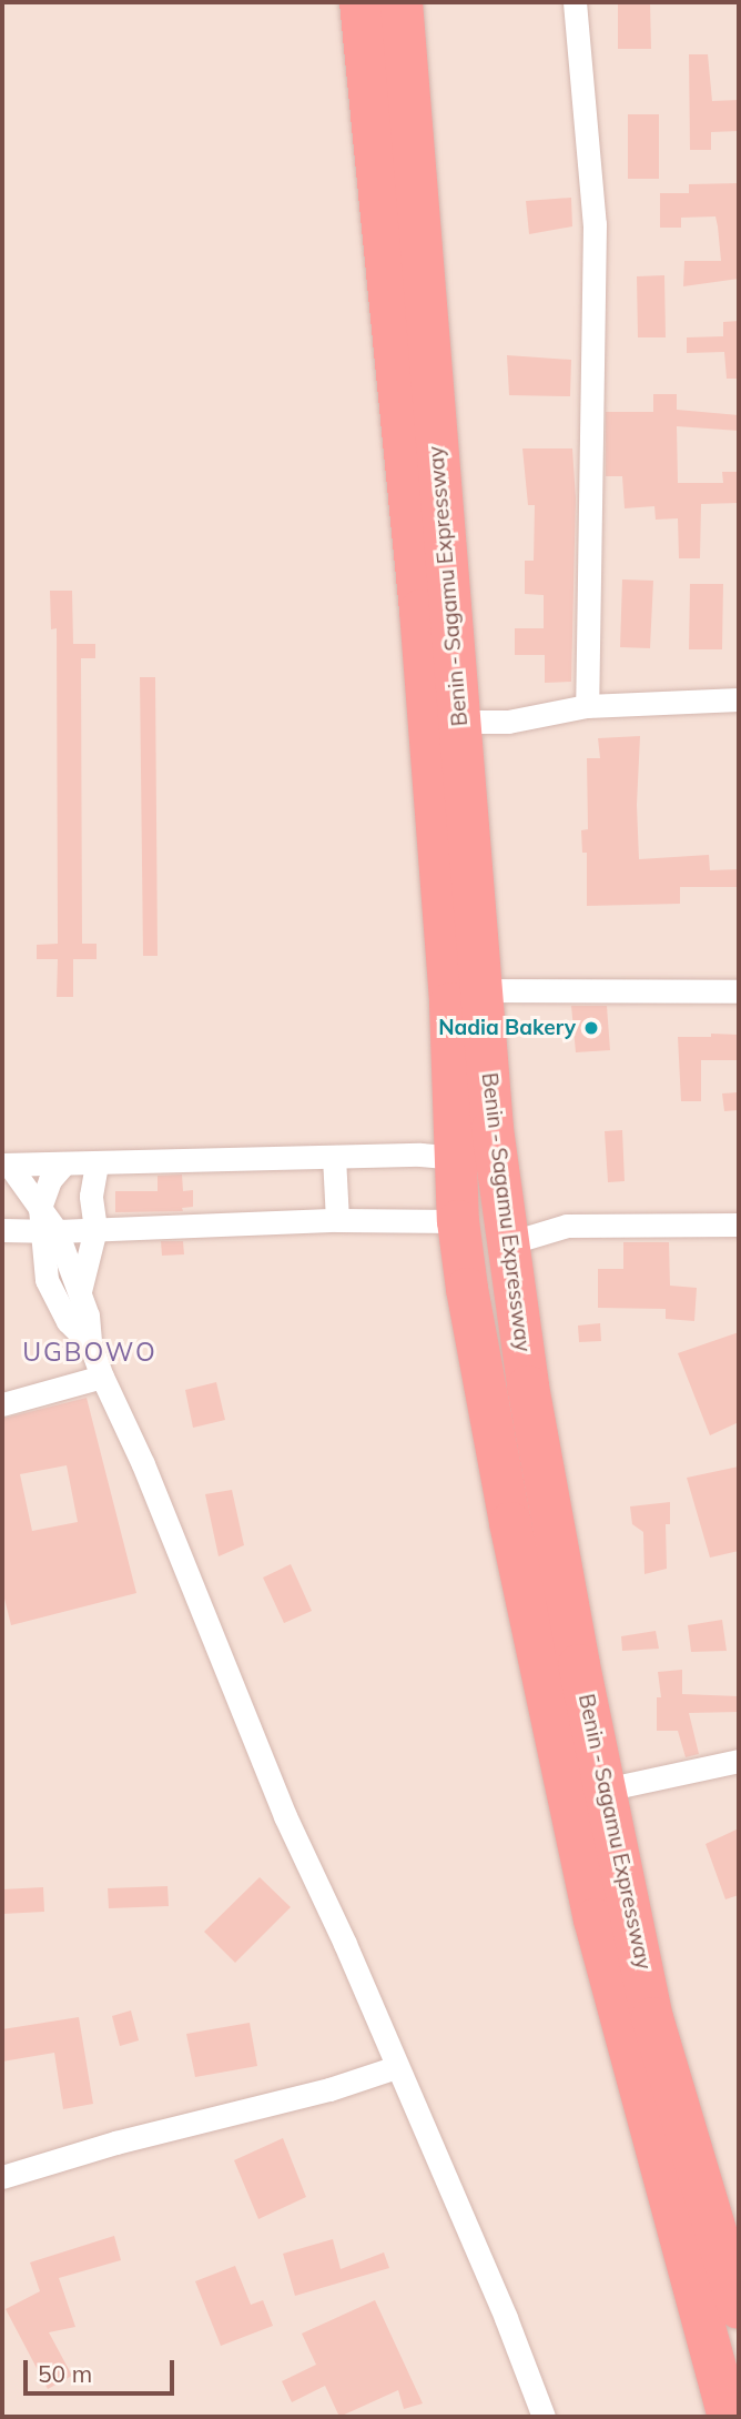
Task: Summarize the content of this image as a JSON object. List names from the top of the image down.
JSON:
{
  "streets": {
    "highway": ["Benin - Sagamu Expressway"]
  },
  "districts": ["UGBOWO"],
  "places": ["Nadia Bakery"],
  "scale_bar": "50 m"
}
